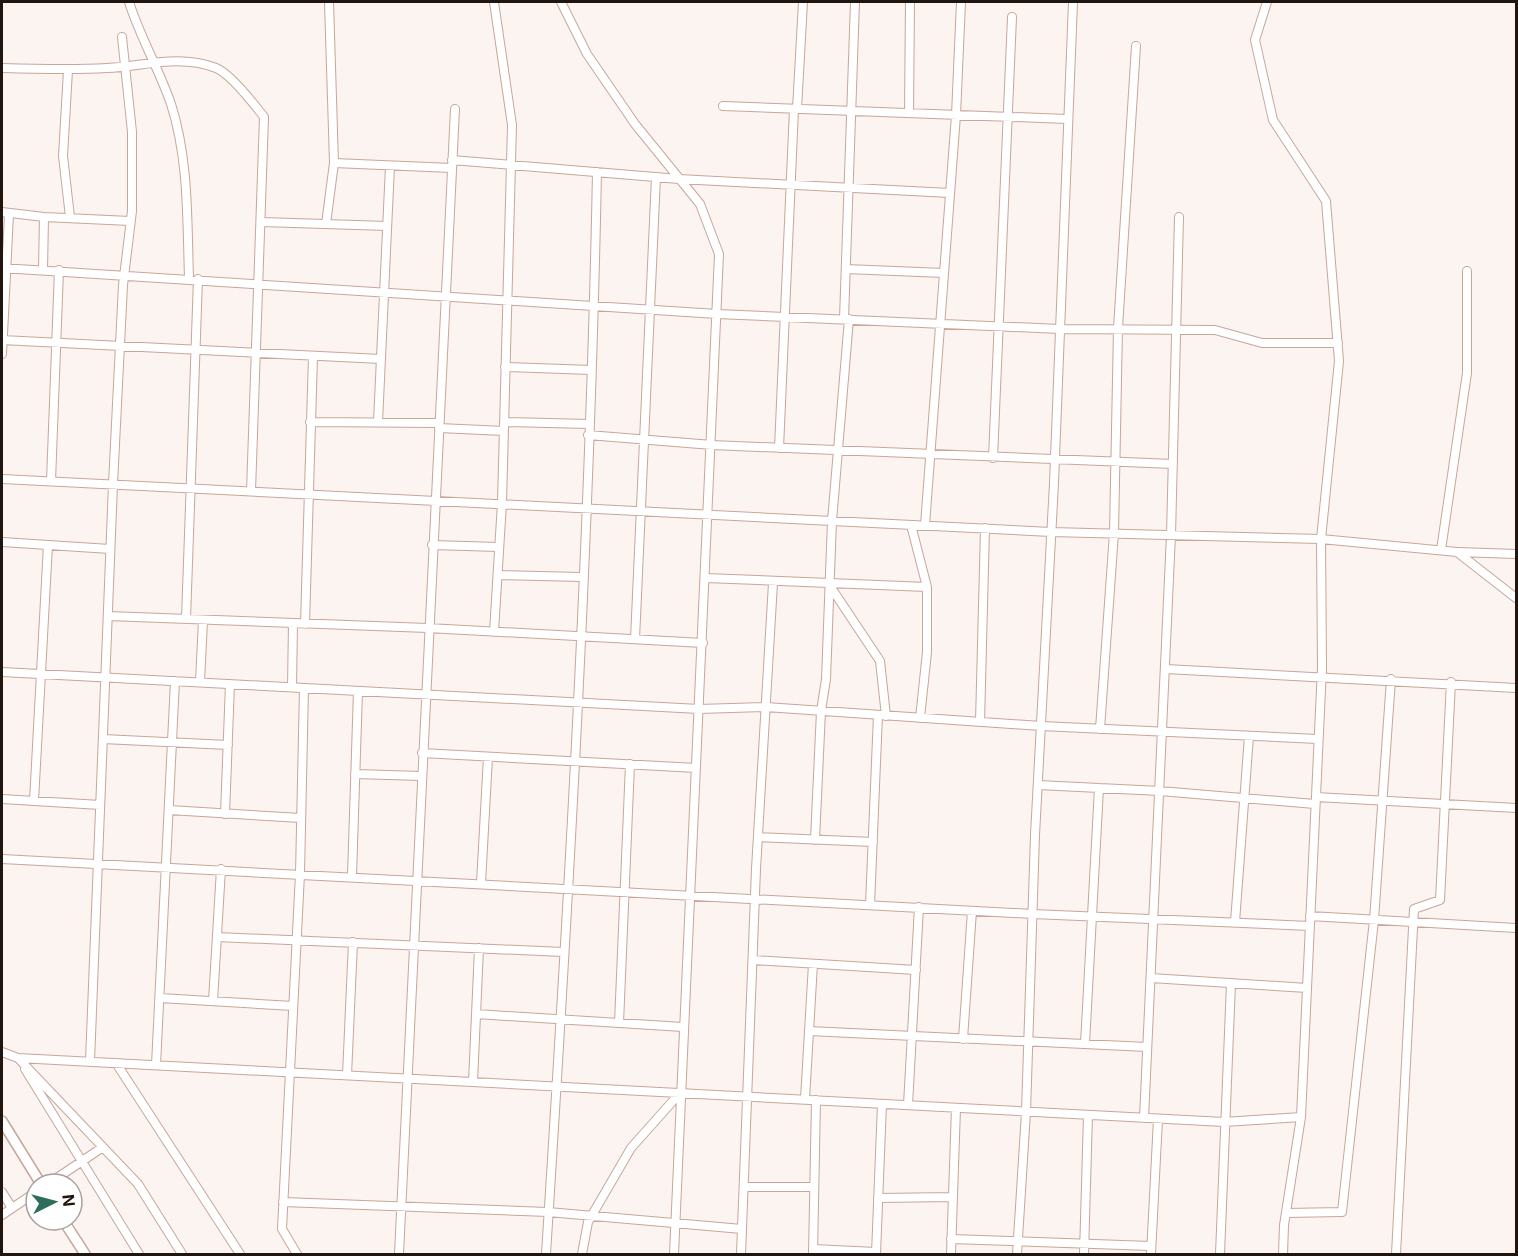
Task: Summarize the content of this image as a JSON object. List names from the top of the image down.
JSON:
{
  "north": "right"
}
